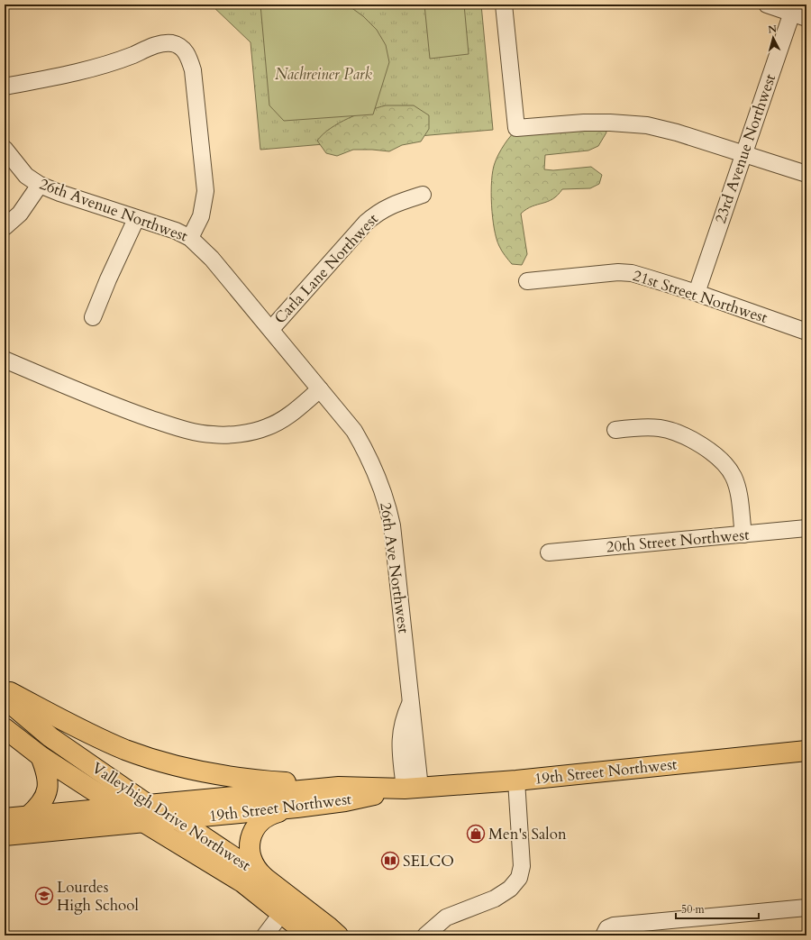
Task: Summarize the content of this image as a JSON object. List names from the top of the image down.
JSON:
{
  "streets": {
    "main road": ["19th Street Northwest", "Valleyhigh Drive Northwest"],
    "street": [
      "23rd Avenue Northwest",
      "26th Avenue Northwest",
      "Carla Lane Northwest",
      "21st Street Northwest",
      "20th Street Northwest",
      "26th Ave Northwest"
    ]
  },
  "crossings": [
    ["23rd Avenue Northwest", "21st Street Northwest"],
    ["26th Avenue Northwest", "Carla Lane Northwest"],
    ["26th Avenue Northwest", "26th Ave Northwest"],
    ["26th Ave Northwest", "19th Street Northwest"],
    ["19th Street Northwest", "Valleyhigh Drive Northwest"]
  ],
  "parks": ["Nachreiner Park"],
  "places": {
    "shop": ["Men's Salon"],
    "library": ["SELCO"],
    "school or university": ["Lourdes High School"]
  },
  "scale_bar": "50 m",
  "north": "top"
}
